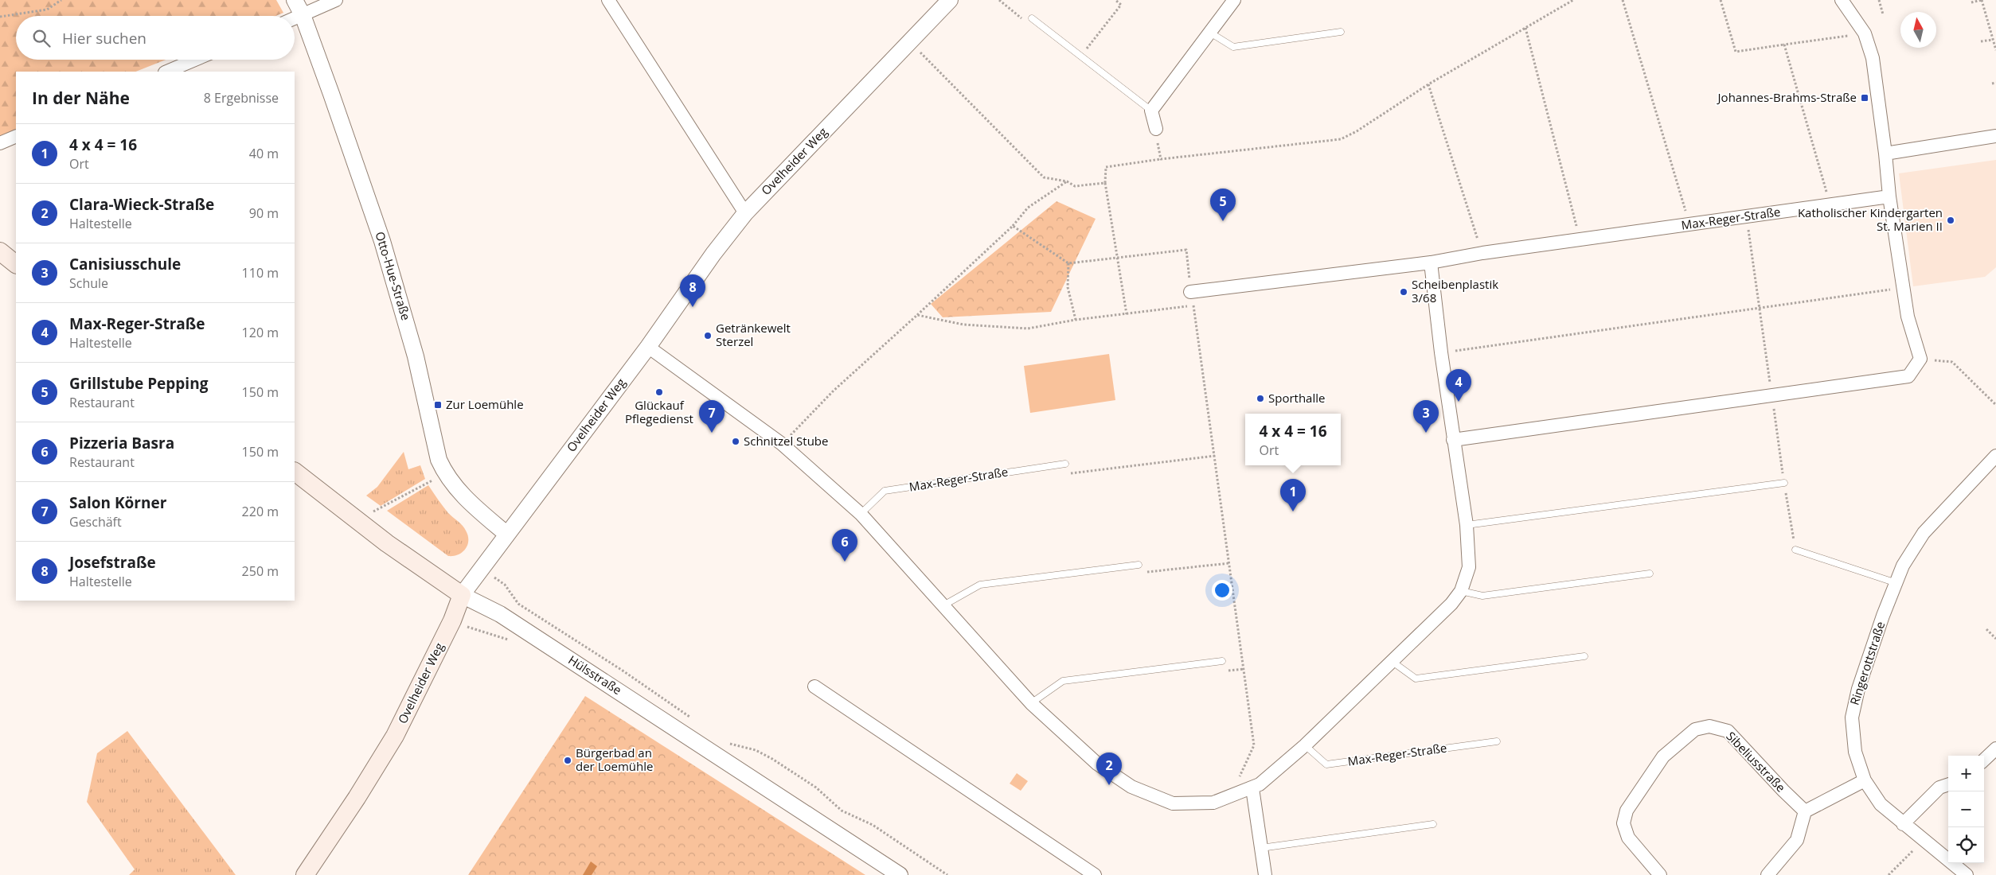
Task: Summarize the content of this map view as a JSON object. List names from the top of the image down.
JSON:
{
  "streets": {
    "main road": ["Ovelheider Weg", "Hülsstraße"],
    "street": [
      "Max-Reger-Straße",
      "Otto-Hue-Straße",
      "Ringerottstraße",
      "Sibeliusstraße"
    ]
  },
  "crossings": [
    ["Ovelheider Weg", "Otto-Hue-Straße"],
    ["Ovelheider Weg", "Hülsstraße"]
  ],
  "places": {
    "transit": ["Johannes-Brahms-Straße", "Zur Loemühle"],
    "other": [
      "Katholischer Kindergarten St. Marien II",
      "Scheibenplastik 3/68",
      "Getränkewelt Sterzel",
      "Glückauf Pflegedienst",
      "Sporthalle",
      "Schnitzel Stube",
      "Bürgerbad an der Loemühle"
    ]
  },
  "north": "top",
  "page": {
    "search": "Hier suchen",
    "heading": ["In der Nähe", "8 Ergebnisse"],
    "list": [
      {
        "mark": "1",
        "name": "4 x 4 = 16",
        "note": "Ort",
        "value": "40 m"
      },
      {
        "mark": "2",
        "name": "Clara-Wieck-Straße",
        "note": "Haltestelle",
        "value": "90 m"
      },
      {
        "mark": "3",
        "name": "Canisiusschule",
        "note": "Schule",
        "value": "110 m"
      },
      {
        "mark": "4",
        "name": "Max-Reger-Straße",
        "note": "Haltestelle",
        "value": "120 m"
      },
      {
        "mark": "5",
        "name": "Grillstube Pepping",
        "note": "Restaurant",
        "value": "150 m"
      },
      {
        "mark": "6",
        "name": "Pizzeria Basra",
        "note": "Restaurant",
        "value": "150 m"
      },
      {
        "mark": "7",
        "name": "Salon Körner",
        "note": "Geschäft",
        "value": "220 m"
      },
      {
        "mark": "8",
        "name": "Josefstraße",
        "note": "Haltestelle",
        "value": "250 m"
      }
    ],
    "pins": [
      "5",
      "8",
      "4",
      "3",
      "7",
      "1",
      "6",
      "2"
    ],
    "popup": ["4 x 4 = 16", "Ort"],
    "map_buttons": ["+", "−"]
  }
}
